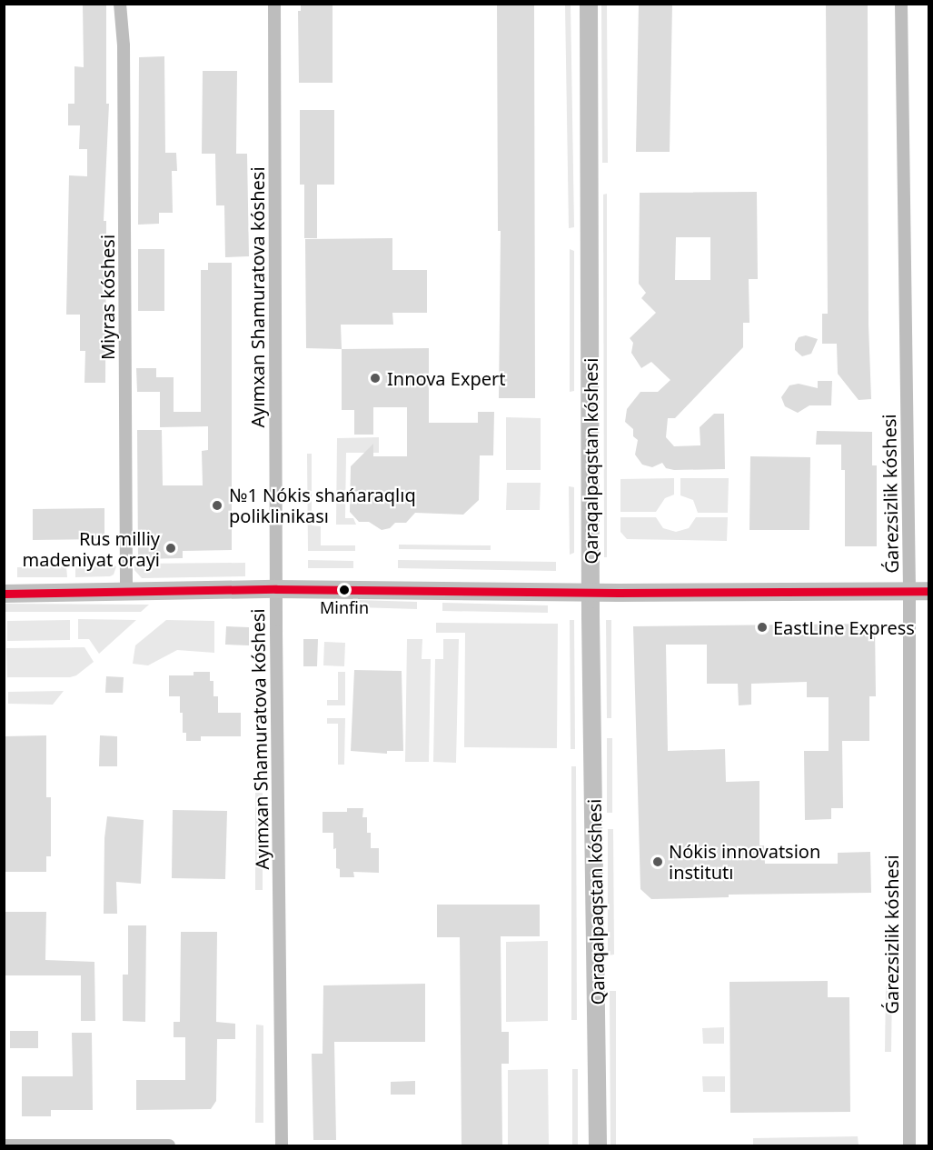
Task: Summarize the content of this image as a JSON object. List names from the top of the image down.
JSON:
{
  "streets": {
    "street": [
      "Miyras kóshesi",
      "Ayımxan Shamuratova kóshesi",
      "Qaraqalpaqstan kóshesi",
      "Ǵarezsizlik kóshesi"
    ]
  },
  "places": [
    "Innova Expert",
    "№1 Nókis shańaraqlıq poliklinikası",
    "Rus milliy madeniyat orayi",
    "Minfin",
    "EastLine Express",
    "Nókis innovatsion institutı"
  ]
}
